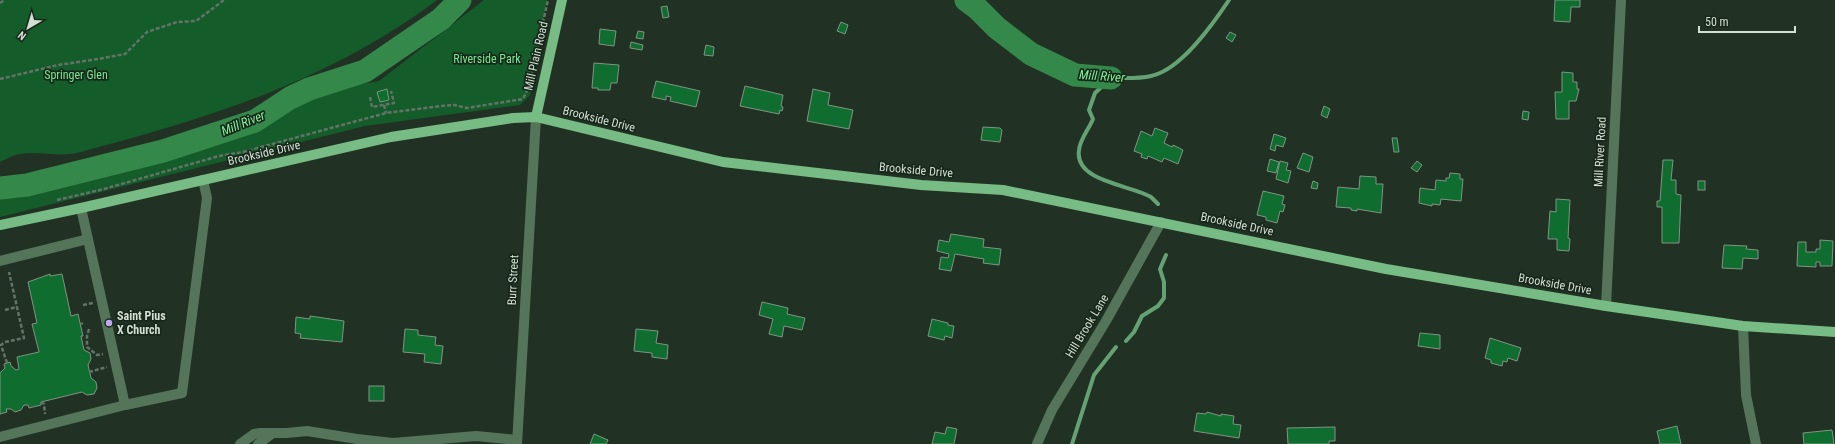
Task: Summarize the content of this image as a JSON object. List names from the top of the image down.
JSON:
{
  "streets": {
    "main road": ["Mill Plain Road", "Brookside Drive"],
    "street": ["Mill River Road", "Burr Street", "Hill Brook Lane"]
  },
  "crossings": [
    ["Mill Plain Road", "Brookside Drive"],
    ["Mill Plain Road", "Burr Street"],
    ["Brookside Drive", "Mill River Road"],
    ["Brookside Drive", "Burr Street"],
    ["Brookside Drive", "Hill Brook Lane"]
  ],
  "water": ["Mill River"],
  "parks": ["Riverside Park", "Springer Glen"],
  "places": ["Saint Pius X Church"],
  "scale_bar": "50 m",
  "north": "bottom left"
}
